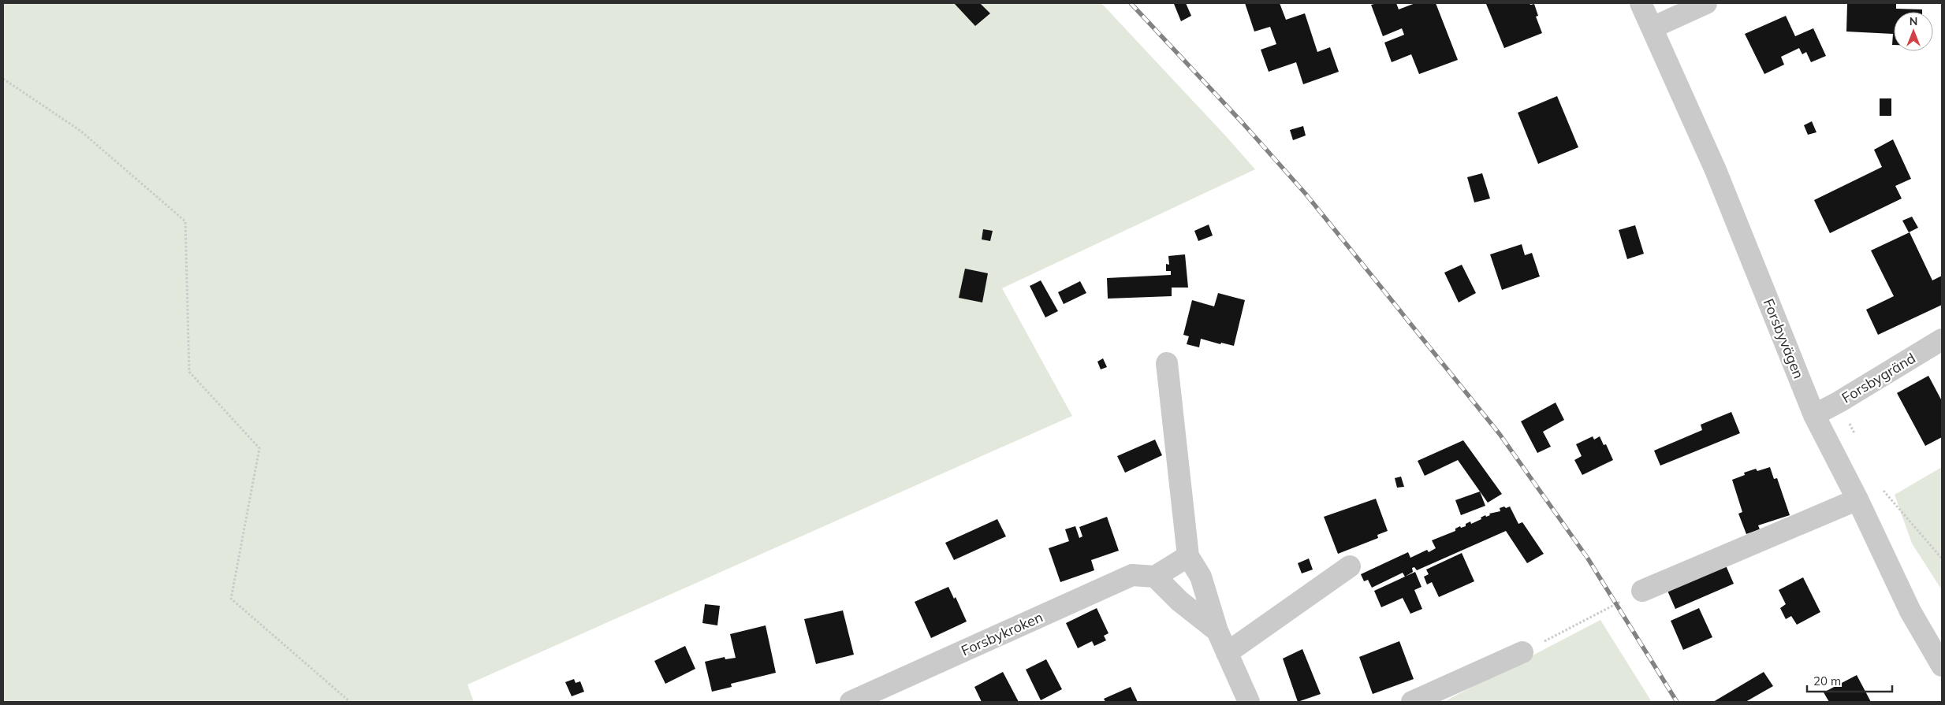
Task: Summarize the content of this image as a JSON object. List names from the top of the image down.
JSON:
{
  "streets": {
    "street": ["Forsbyvägen", "Forsbygränd", "Forsbykroken"]
  },
  "crossings": [
    ["Forsbyvägen", "Forsbygränd"]
  ],
  "scale_bar": "20 m",
  "north": "top"
}
